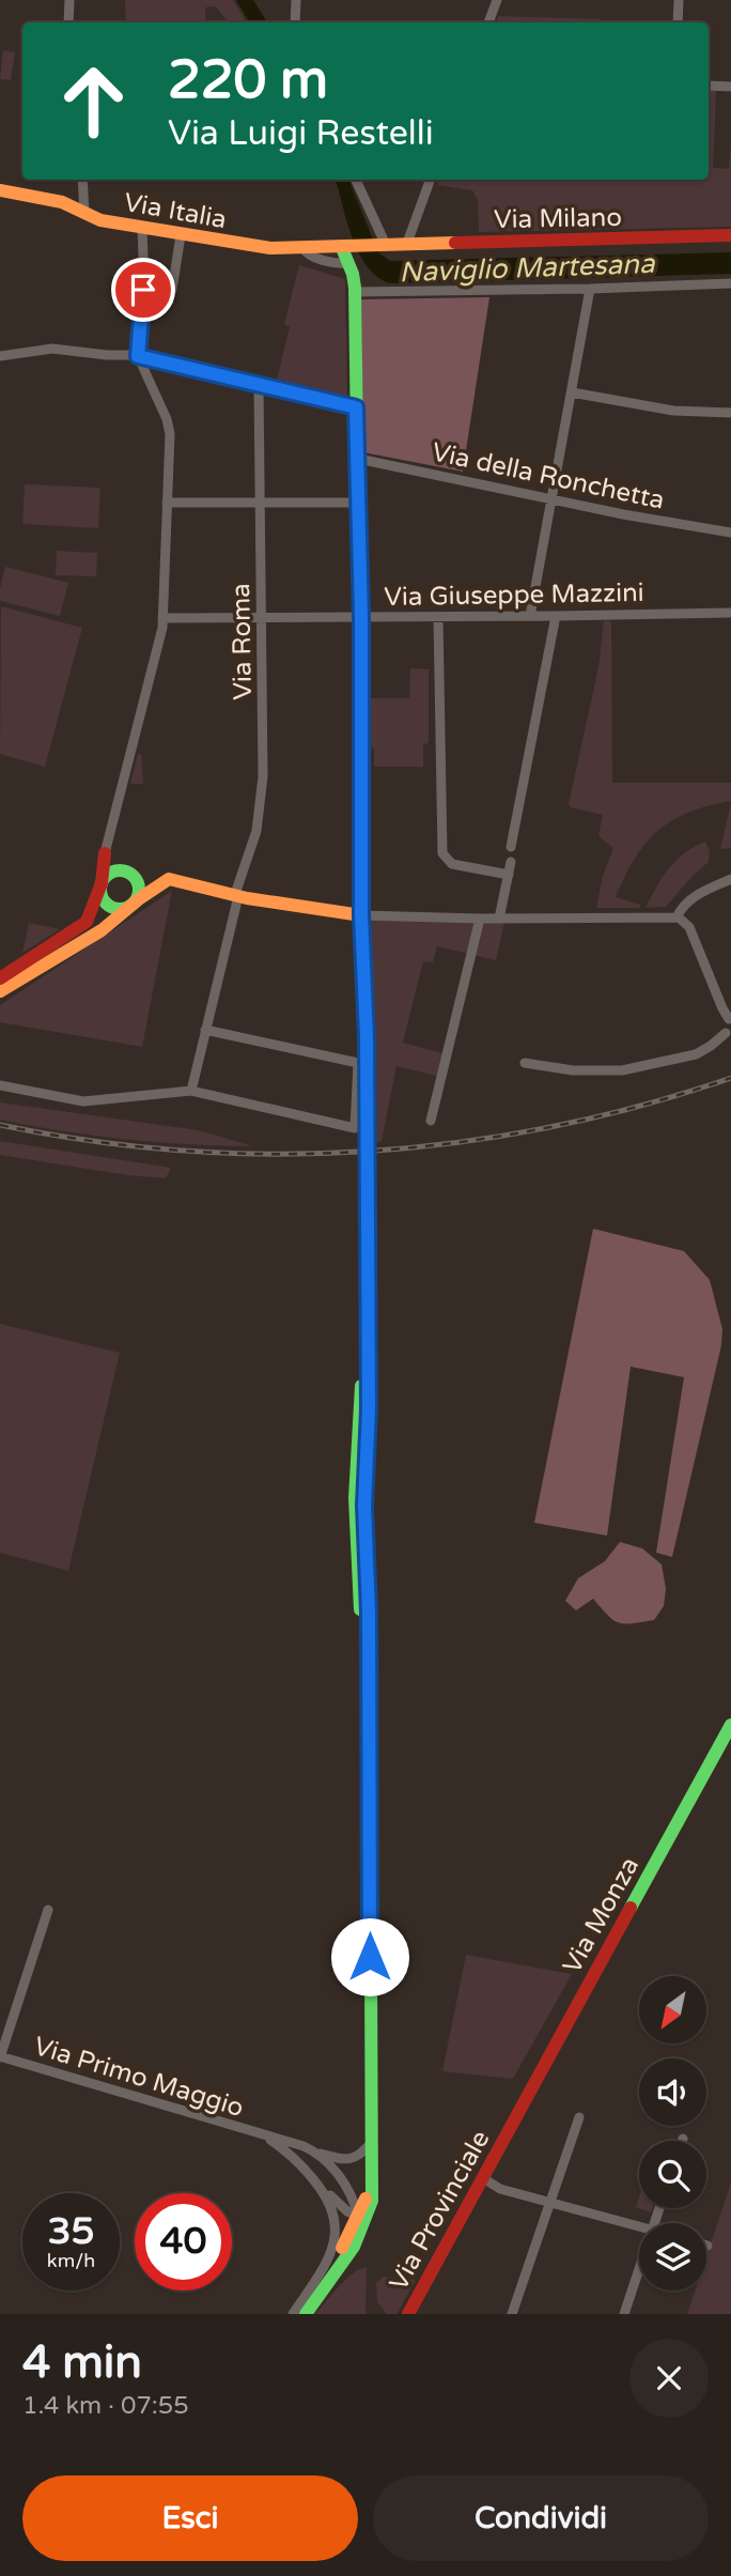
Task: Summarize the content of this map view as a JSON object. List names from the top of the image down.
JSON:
{
  "streets": {
    "street": [
      "Via Italia",
      "Via Milano",
      "Via della Ronchetta",
      "Via Giuseppe Mazzini",
      "Via Roma",
      "Via Monza",
      "Via Primo Maggio",
      "Via Provinciale"
    ]
  },
  "crossings": [
    ["Via Italia", "Via Milano"],
    ["Via Giuseppe Mazzini", "Via Roma"],
    ["Via Monza", "Via Provinciale"]
  ],
  "water": ["Naviglio Martesana"],
  "north": "bottom left",
  "page": {
    "turn": ["220 m", "Via Luigi Restelli"],
    "speed": "35 km/h",
    "limit": "40",
    "heading": ["4 min", "1.4 km · 07:55"],
    "buttons": ["Esci", "Condividi"]
  }
}
